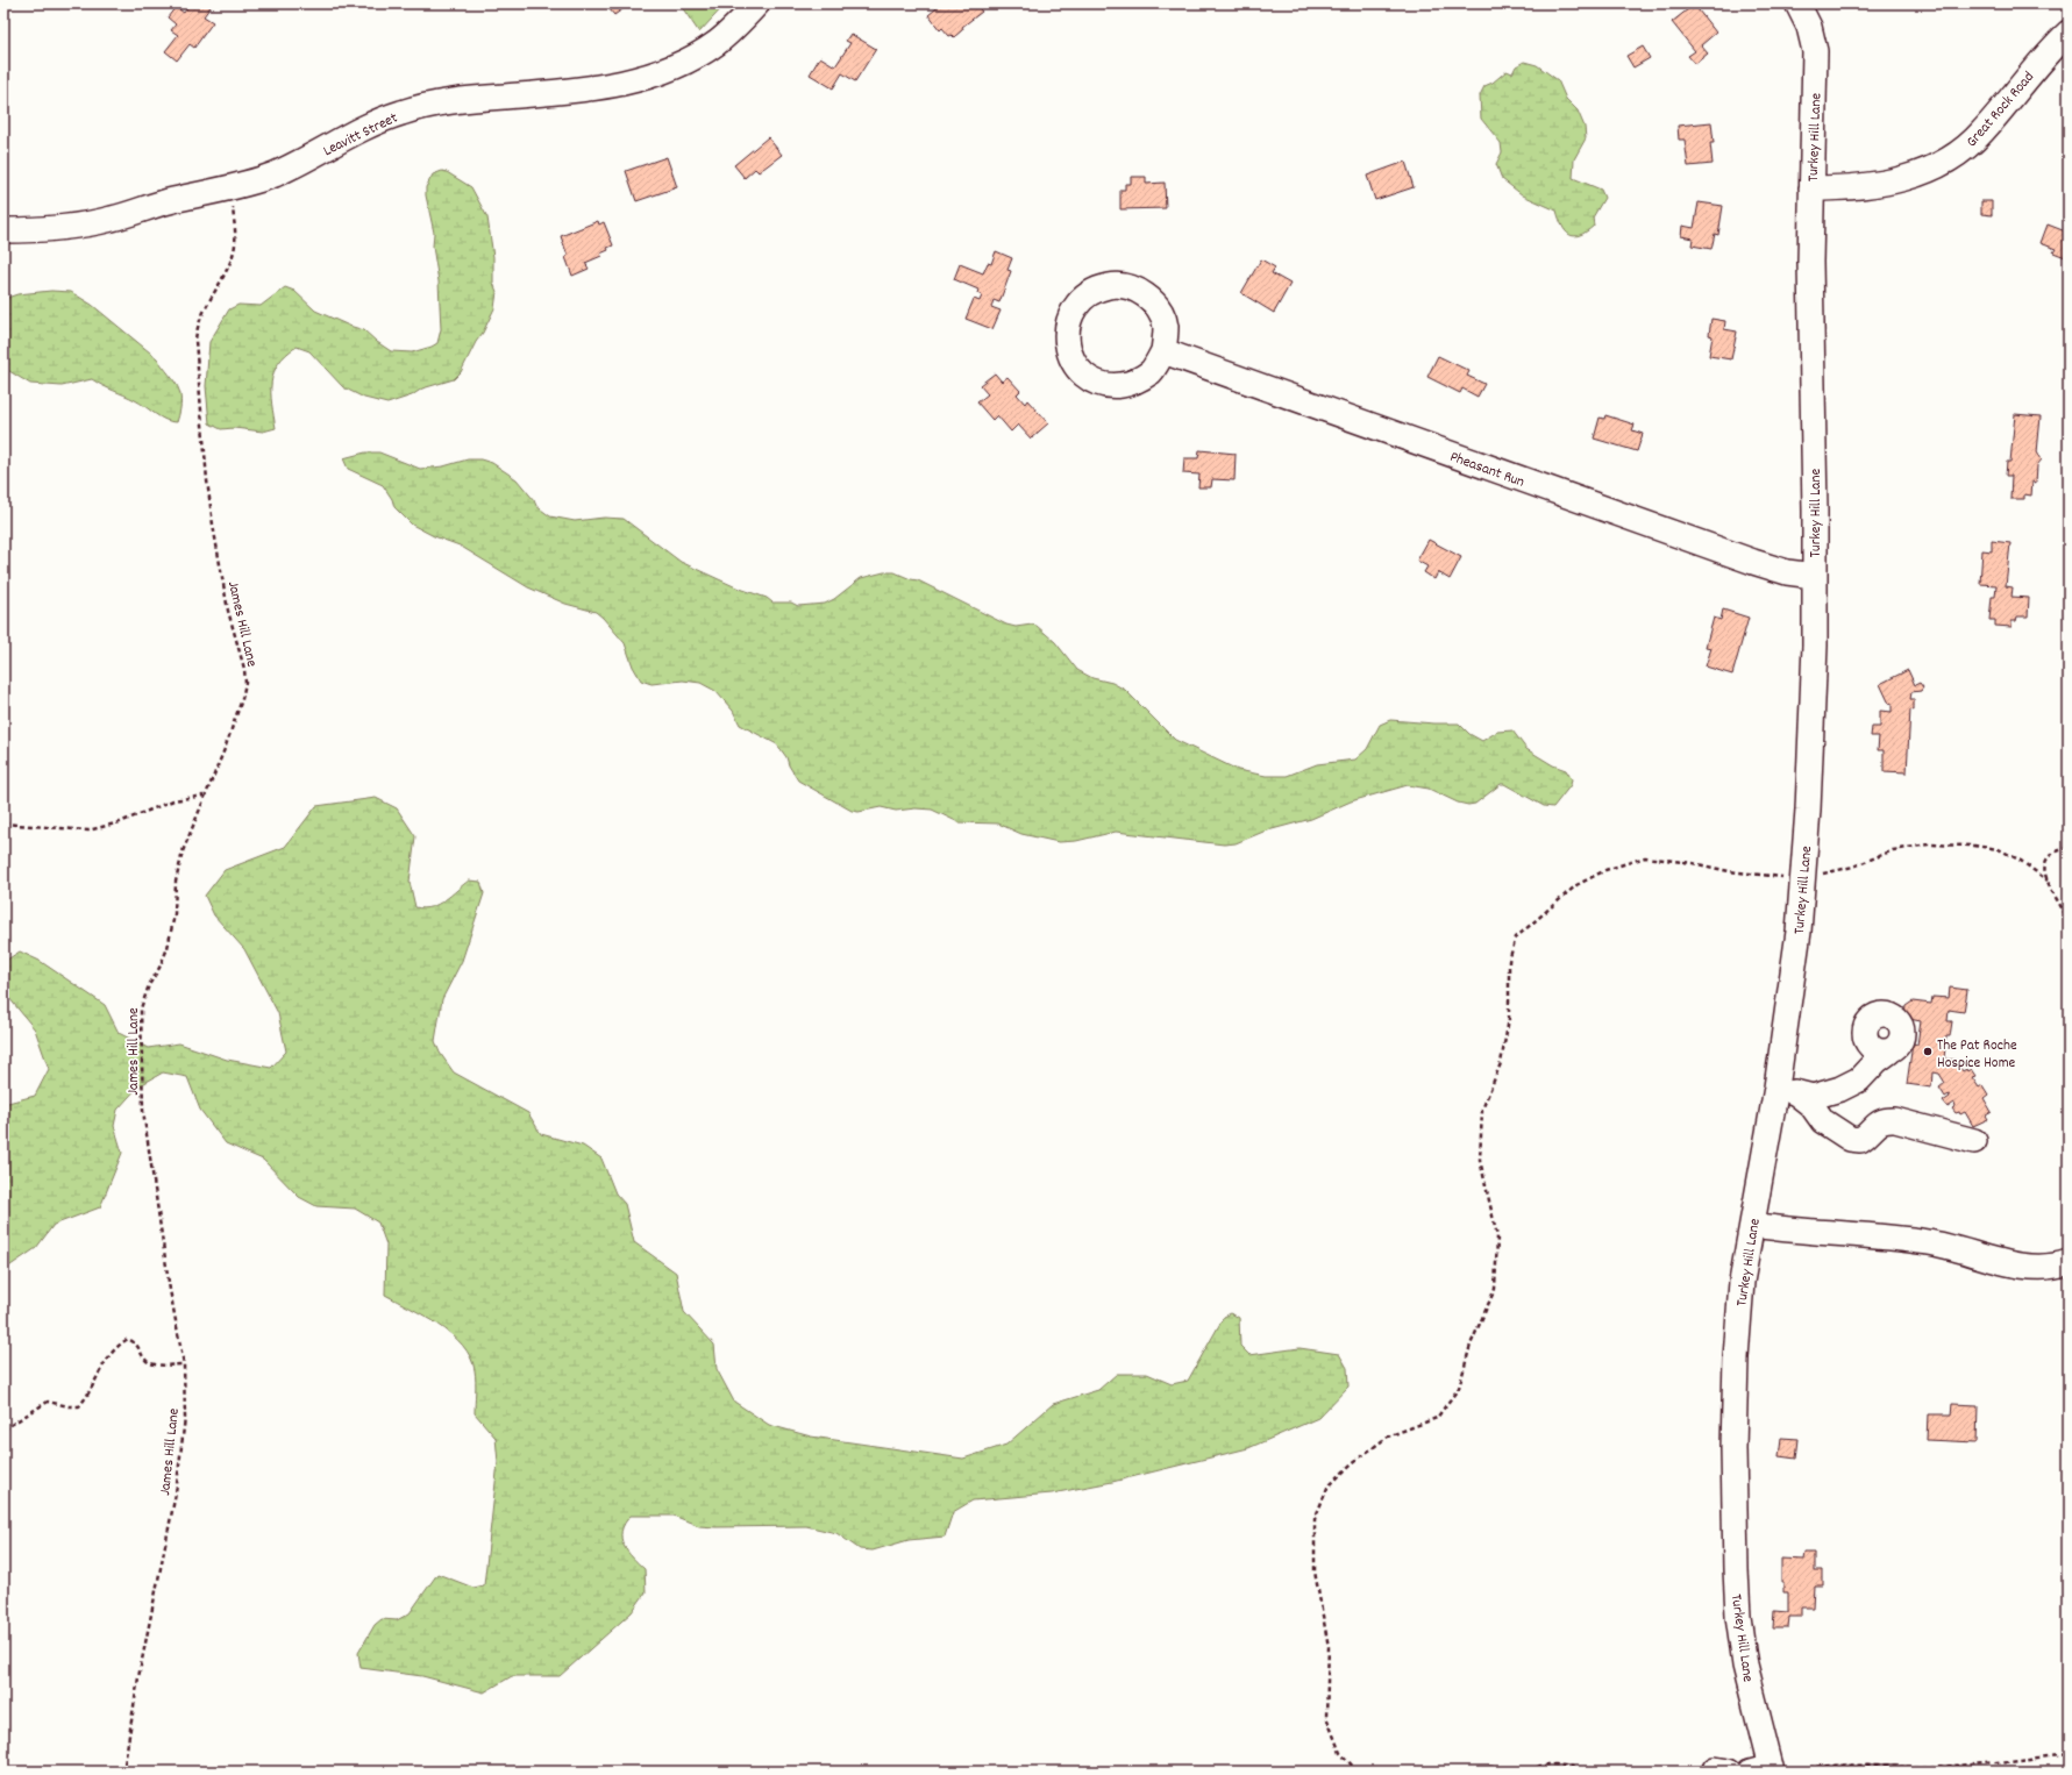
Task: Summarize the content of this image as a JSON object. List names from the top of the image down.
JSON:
{
  "streets": {
    "street": [
      "Great Rock Road",
      "Leavitt Street",
      "Turkey Hill Lane",
      "Pheasant Run"
    ],
    "path": ["James Hill Lane"]
  },
  "crossings": [
    ["Great Rock Road", "Turkey Hill Lane"],
    ["Leavitt Street", "James Hill Lane"],
    ["Turkey Hill Lane", "Pheasant Run"]
  ],
  "places": ["The Pat Roche Hospice Home"]
}
